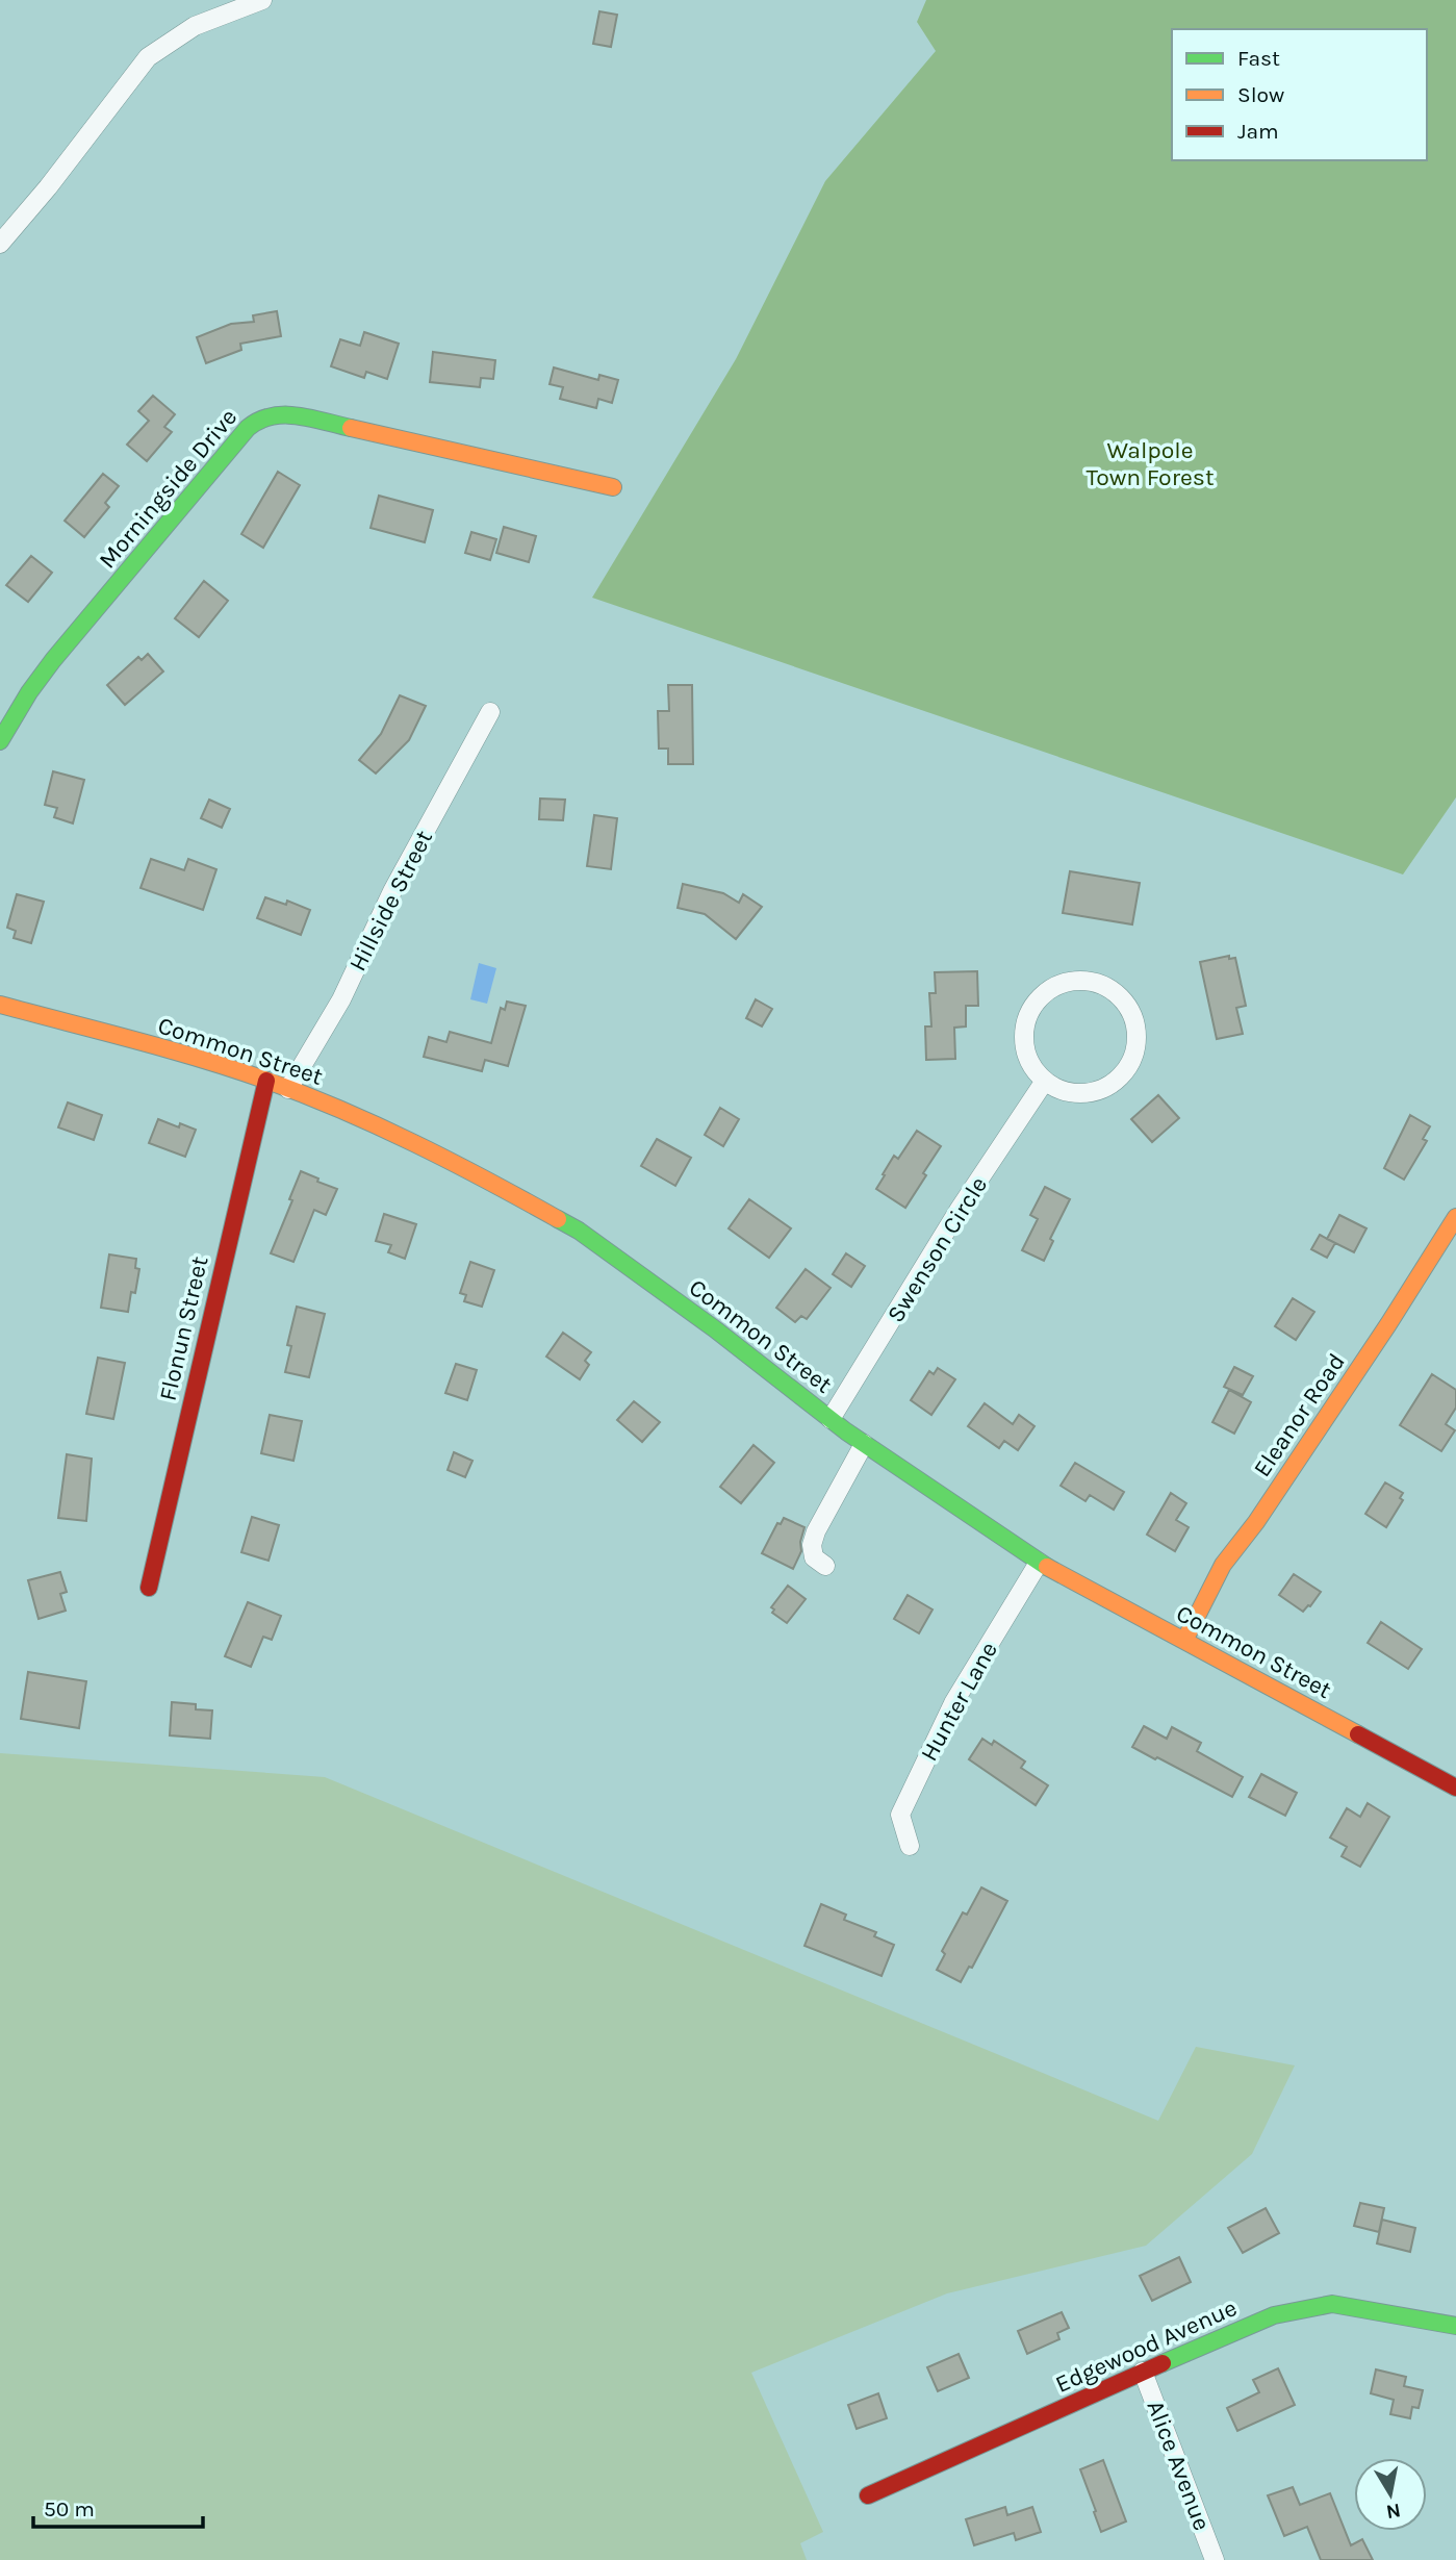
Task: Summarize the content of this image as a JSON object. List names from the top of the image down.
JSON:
{
  "streets": {
    "street": [
      "Morningside Drive",
      "Hillside Street",
      "Common Street",
      "Swenson Circle",
      "Flonun Street",
      "Eleanor Road",
      "Hunter Lane",
      "Edgewood Avenue",
      "Alice Avenue"
    ]
  },
  "crossings": [
    ["Hillside Street", "Common Street"],
    ["Common Street", "Swenson Circle"],
    ["Common Street", "Flonun Street"],
    ["Common Street", "Eleanor Road"],
    ["Common Street", "Hunter Lane"],
    ["Edgewood Avenue", "Alice Avenue"]
  ],
  "parks": ["Walpole Town Forest"],
  "legend": ["Fast", "Slow", "Jam"],
  "scale_bar": "50 m",
  "north": "bottom"
}
